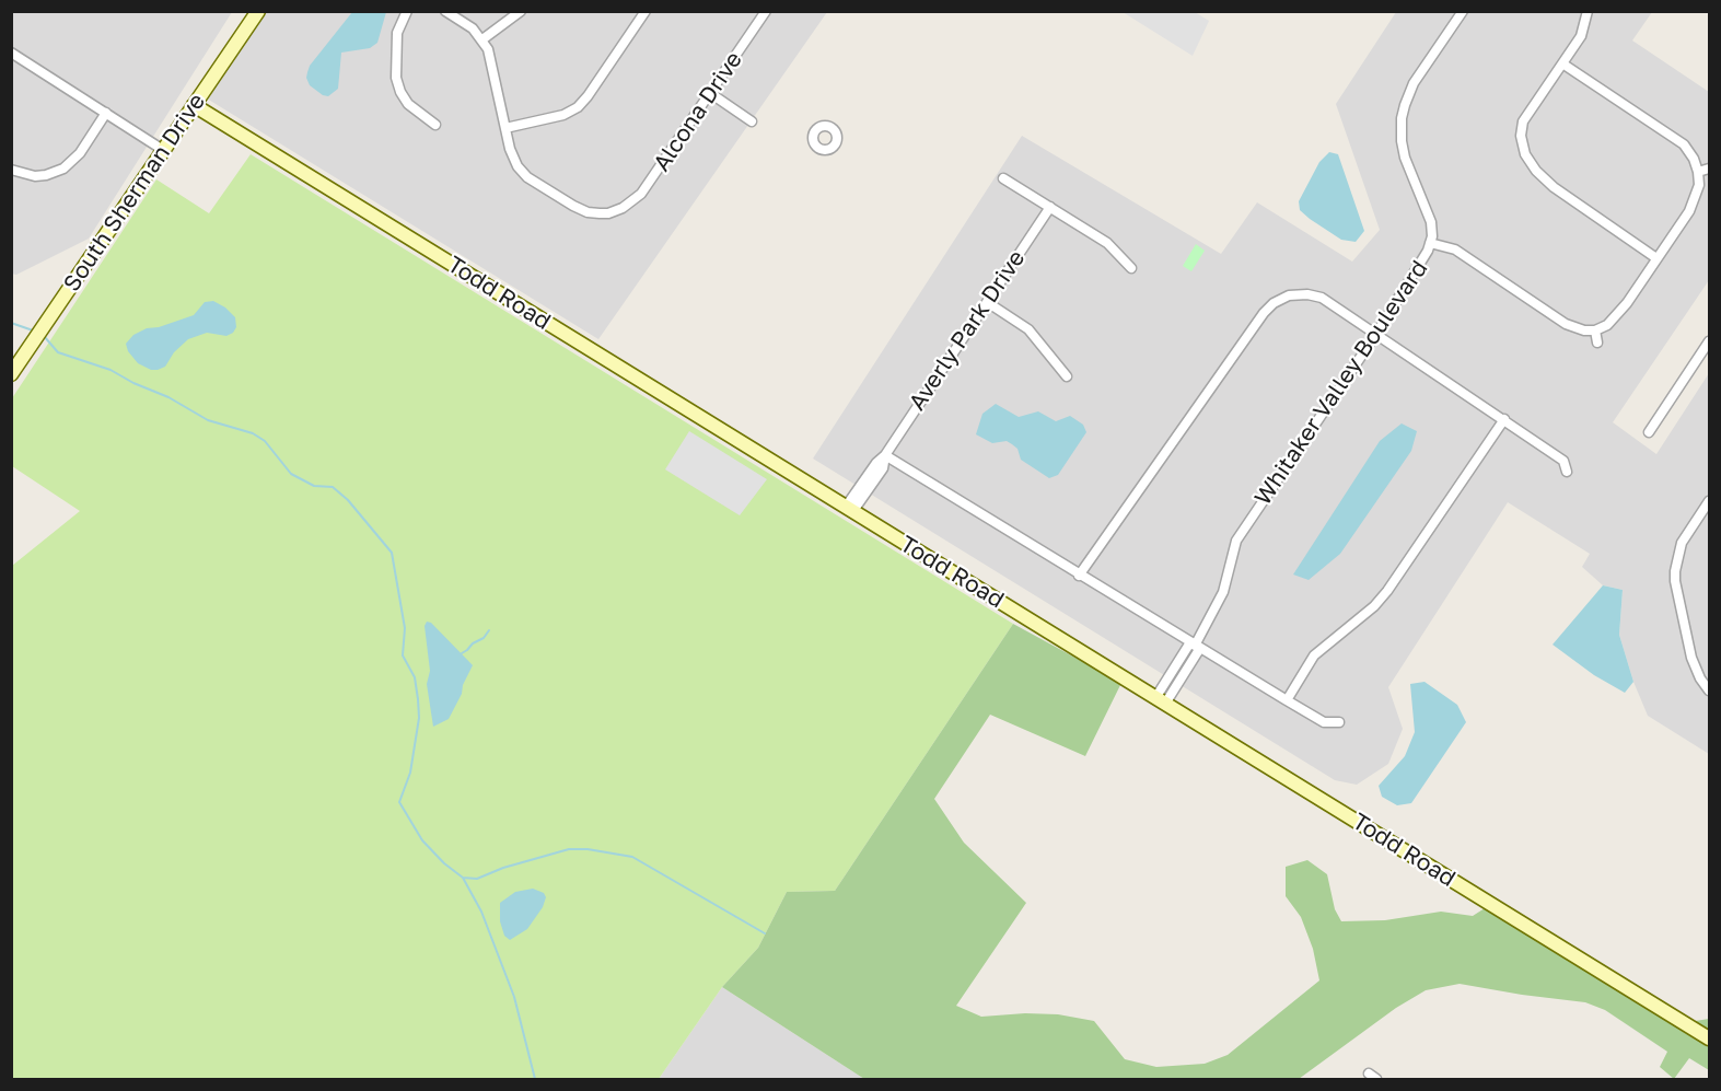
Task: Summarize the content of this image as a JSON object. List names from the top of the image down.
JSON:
{
  "streets": {
    "street": [
      "Alcona Drive",
      "South Sherman Drive",
      "Todd Road",
      "Averly Park Drive",
      "Whitaker Valley Boulevard"
    ]
  },
  "crossings": [
    ["South Sherman Drive", "Todd Road"],
    ["Todd Road", "Averly Park Drive"],
    ["Todd Road", "Whitaker Valley Boulevard"]
  ]
}
